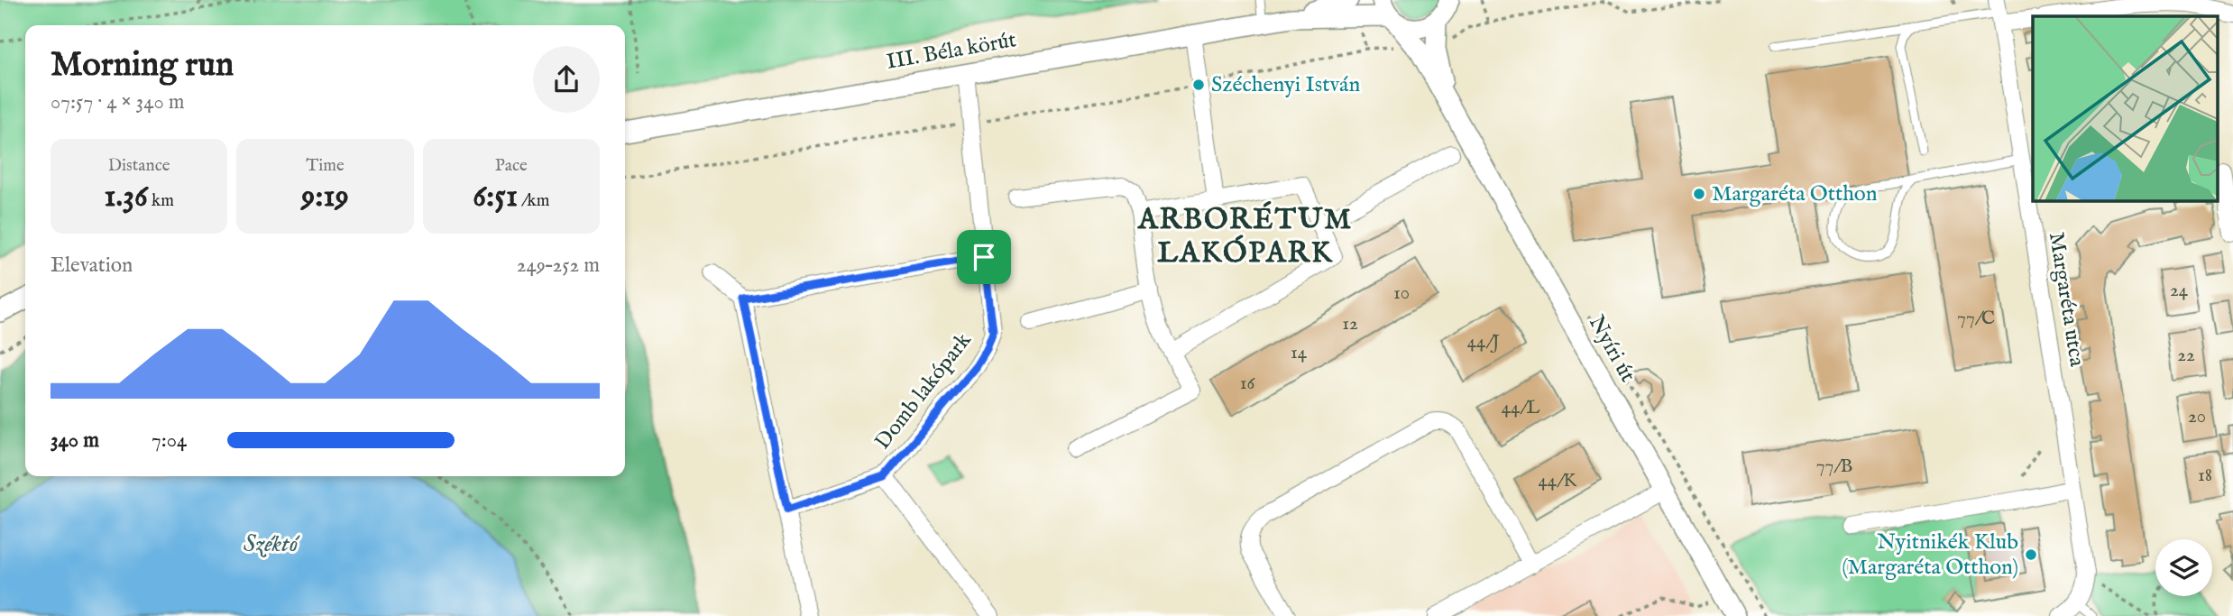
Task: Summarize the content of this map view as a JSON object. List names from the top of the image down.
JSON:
{
  "streets": {
    "street": [
      "III. Béla körút",
      "Margaréta utca",
      "Nyíri út",
      "Domb lakópark"
    ]
  },
  "crossings": [
    ["III. Béla körút", "Nyíri út"],
    ["III. Béla körút", "Domb lakópark"]
  ],
  "districts": ["ARBORÉTUM LAKÓPARK"],
  "water": ["Széktó"],
  "places": ["Széchenyi István", "Margaréta Otthon", "Nyitnikék Klub (Margaréta Otthon)"],
  "house_numbers": [
    "24",
    "10",
    "77/C",
    "12",
    "44/J",
    "14",
    "22",
    "16",
    "44/L",
    "20",
    "77/B",
    "18",
    "44/K"
  ],
  "page": {
    "heading": ["Morning run", "07:57 · 4 × 340 m"],
    "stats": [
      ["Distance", "1.36 km"],
      ["Time", "9:19"],
      ["Pace", "6:51 /km"]
    ],
    "chart": ["Elevation", "249–252 m"],
    "list": [
      {
        "name": "340 m",
        "note": "7:04"
      }
    ]
  }
}
